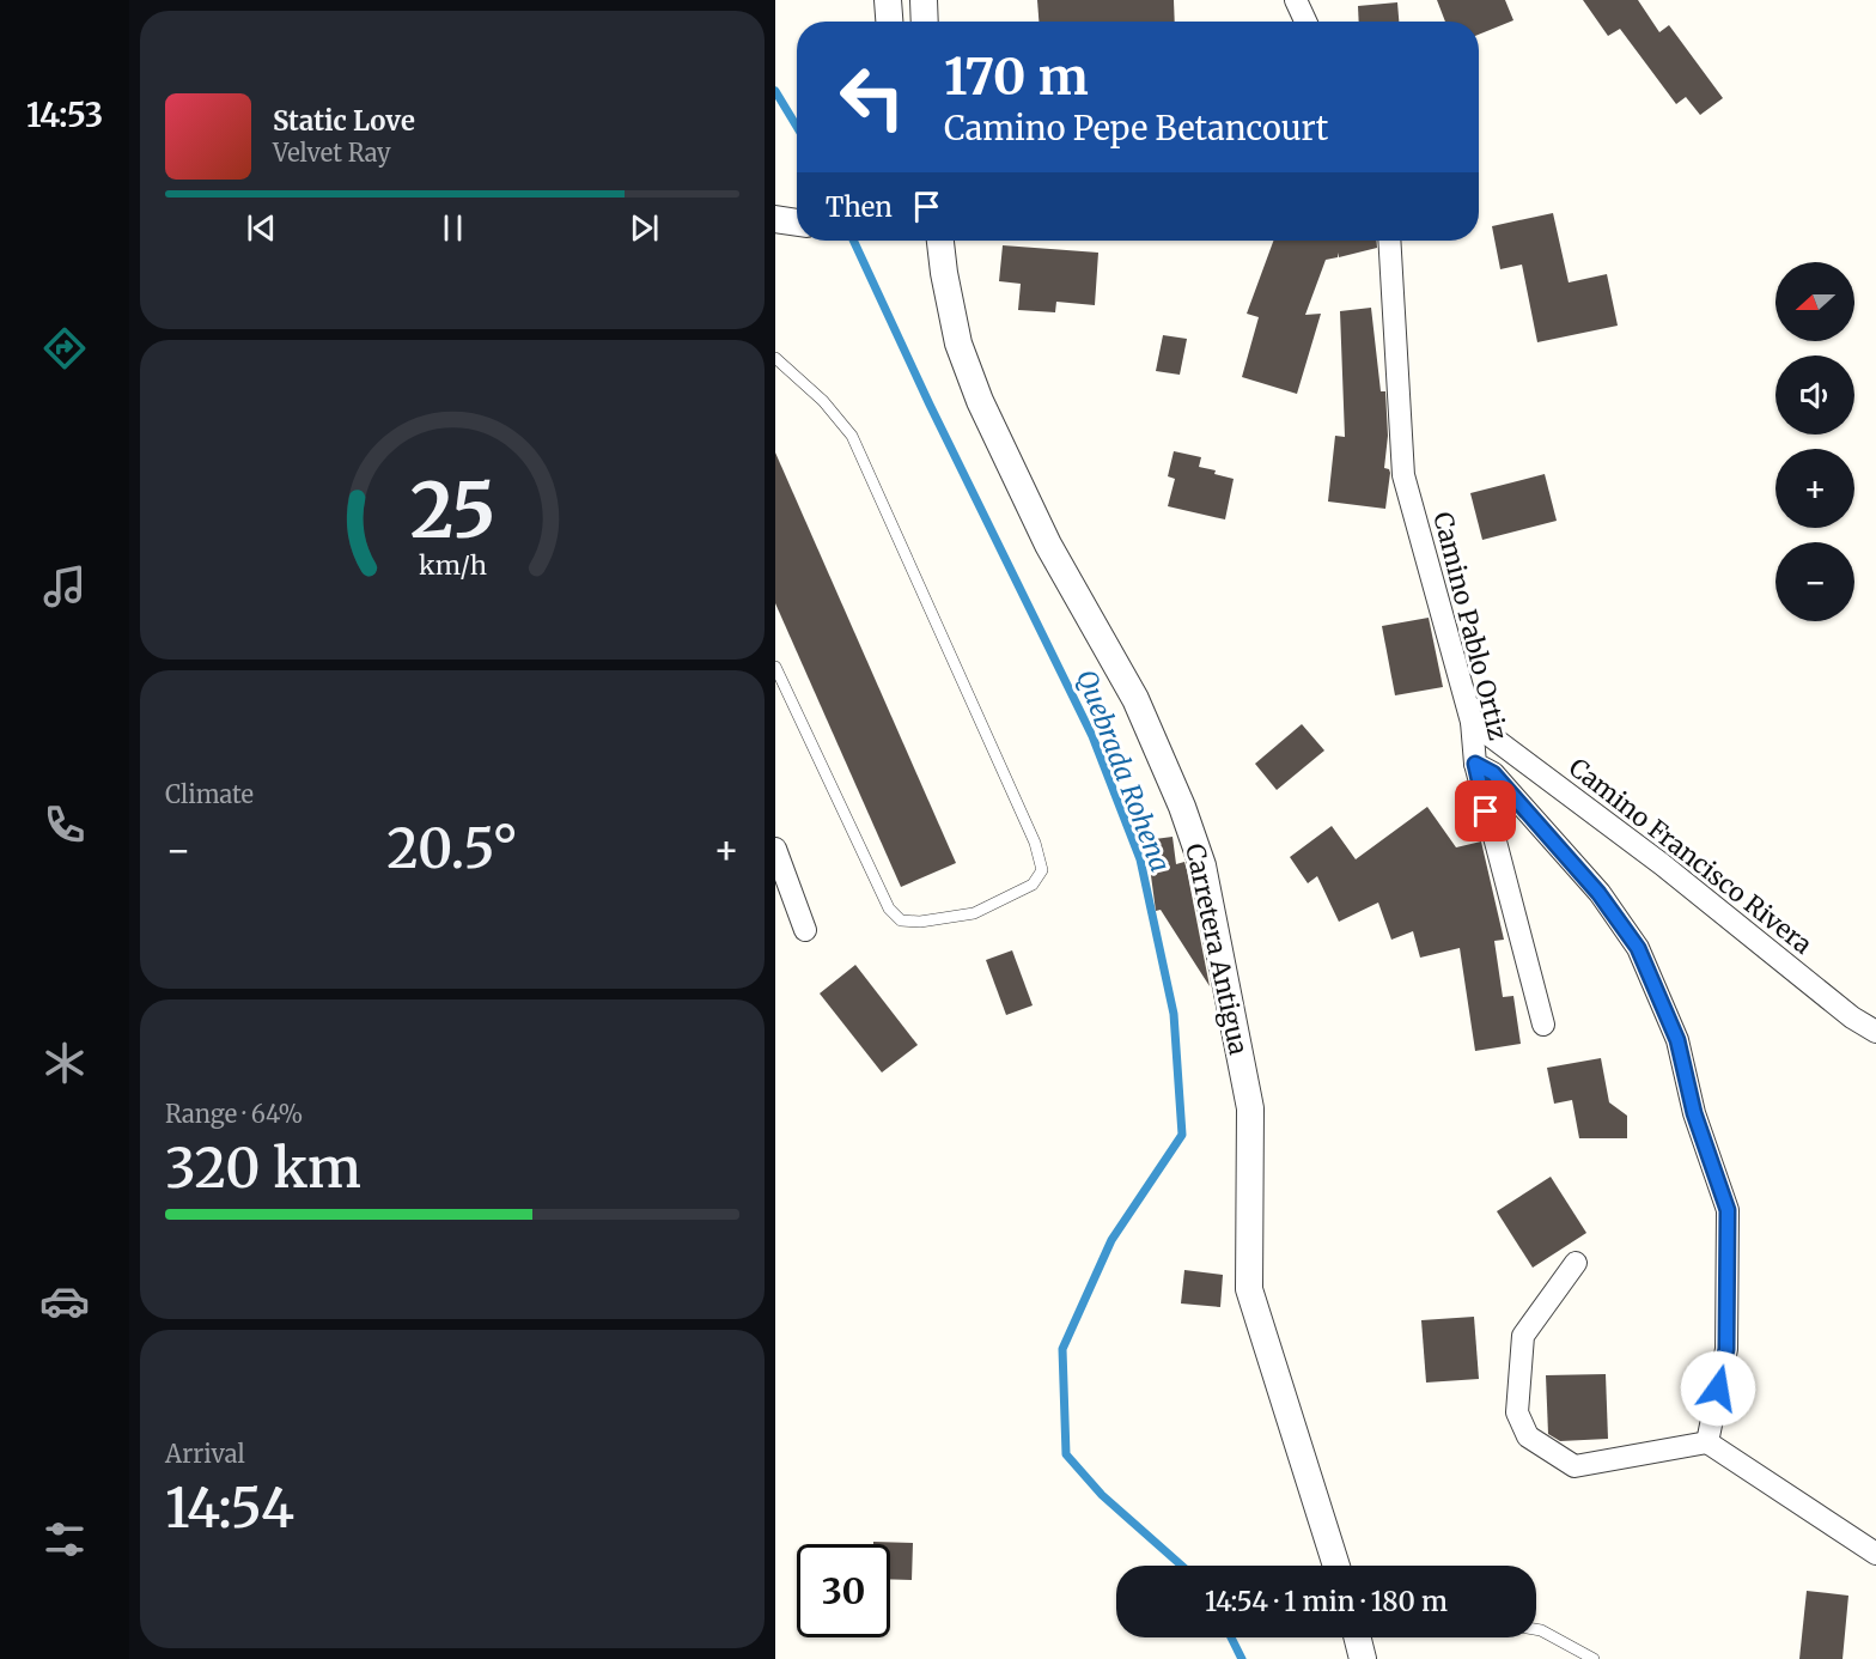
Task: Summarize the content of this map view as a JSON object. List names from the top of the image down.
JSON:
{
  "streets": {
    "street": ["Camino Pablo Ortiz", "Camino Francisco Rivera", "Carretera Antigua"]
  },
  "crossings": [
    ["Camino Pablo Ortiz", "Camino Francisco Rivera"]
  ],
  "water": ["Quebrada Rohena"],
  "north": "left",
  "page": {
    "tabs": "14:53",
    "turn": ["170 m", "Camino Pepe Betancourt"],
    "song": ["Static Love", "Velvet Ray"],
    "then": "Then",
    "map_buttons": ["+", "−"],
    "tile": [
      "Climate",
      ["Range · 64%", "320 km"],
      ["Arrival", "14:54"]
    ],
    "heat": ["−", "20.5°", "+"],
    "limit": "30",
    "trip": "14:54 · 1 min · 180 m",
    "gauge": ["25", "km/h"]
  }
}
